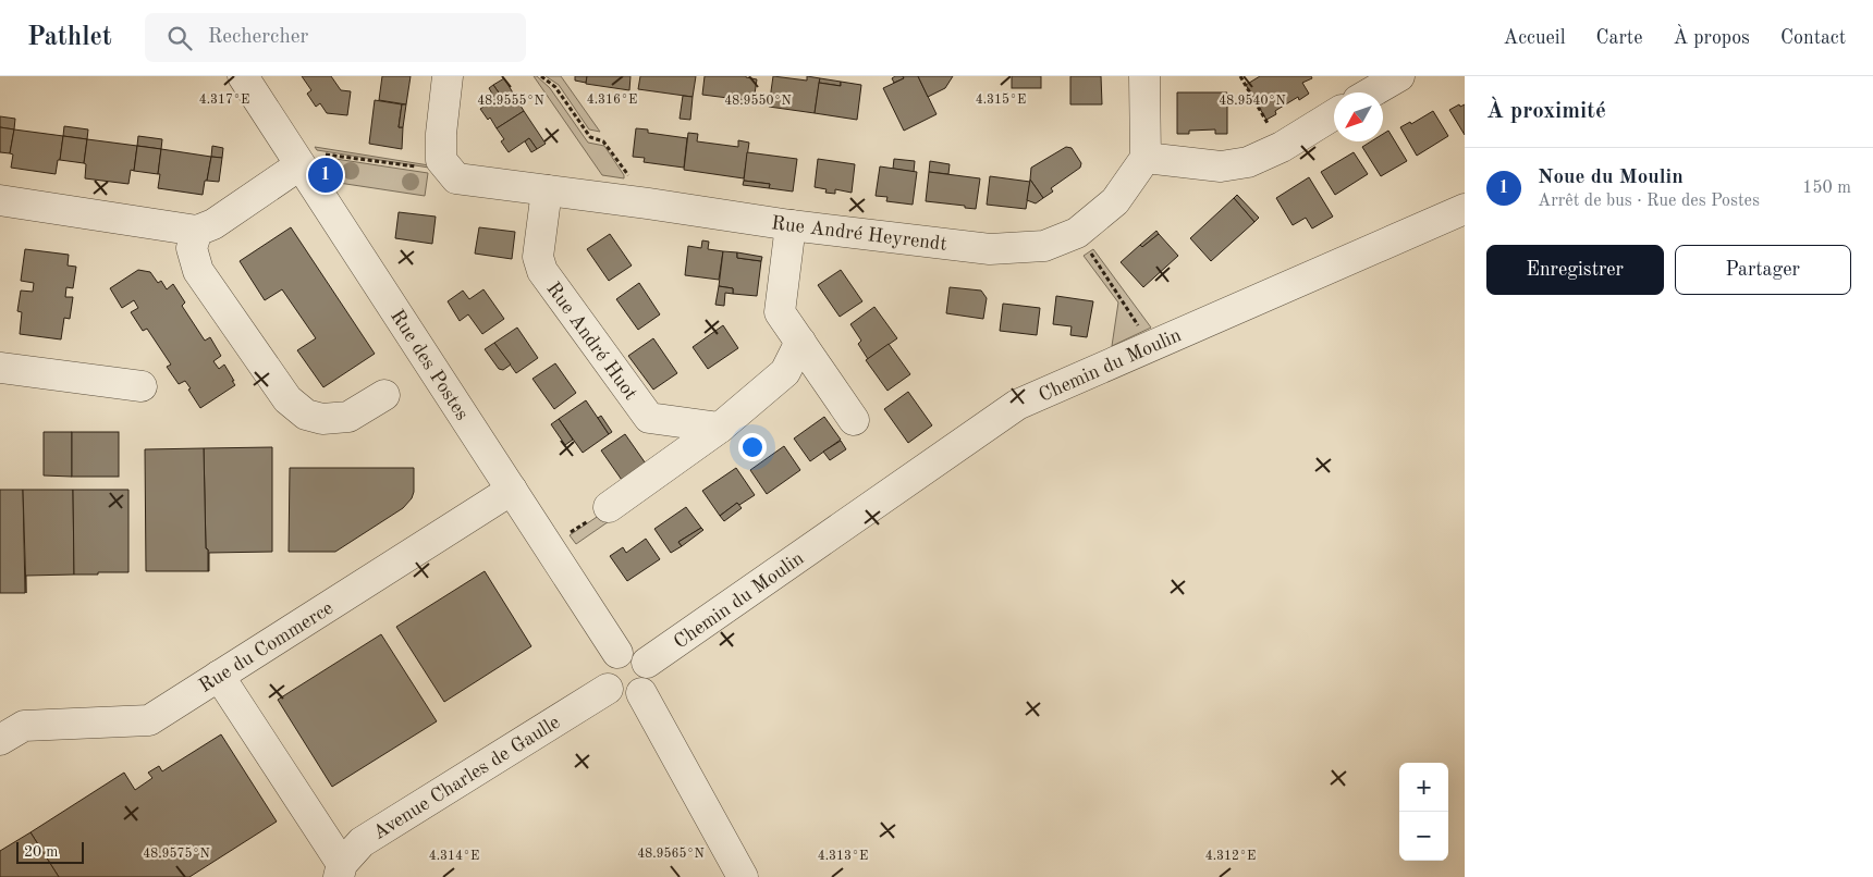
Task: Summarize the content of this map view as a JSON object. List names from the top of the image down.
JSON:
{
  "streets": {
    "street": [
      "Rue André Heyrendt",
      "Rue André Huot",
      "Rue des Postes",
      "Chemin du Moulin",
      "Rue du Commerce",
      "Avenue Charles de Gaulle"
    ]
  },
  "crossings": [
    ["Rue André Heyrendt", "Rue André Huot"],
    ["Rue des Postes", "Chemin du Moulin"],
    ["Rue des Postes", "Rue du Commerce"],
    ["Rue des Postes", "Avenue Charles de Gaulle"],
    ["Chemin du Moulin", "Avenue Charles de Gaulle"]
  ],
  "scale_bar": "20 m",
  "north": "bottom left",
  "page": {
    "header": "Pathlet",
    "search": "Rechercher",
    "nav": [
      "Accueil",
      "Carte",
      "À propos",
      "Contact"
    ],
    "heading": "À proximité",
    "list": [
      {
        "mark": "1",
        "name": "Noue du Moulin",
        "note": "Arrêt de bus · Rue des Postes",
        "value": "150 m"
      }
    ],
    "pins": "1",
    "buttons": ["Enregistrer", "Partager"],
    "map_buttons": ["+", "−"],
    "scale": "20 m"
  },
  "coordinates": [
    "4.317°E",
    "4.316°E",
    "4.315°E",
    "48.9555°N",
    "48.9550°N",
    "48.9540°N",
    "48.9575°N",
    "48.9565°N",
    "4.314°E",
    "4.313°E",
    "4.312°E"
  ]
}
